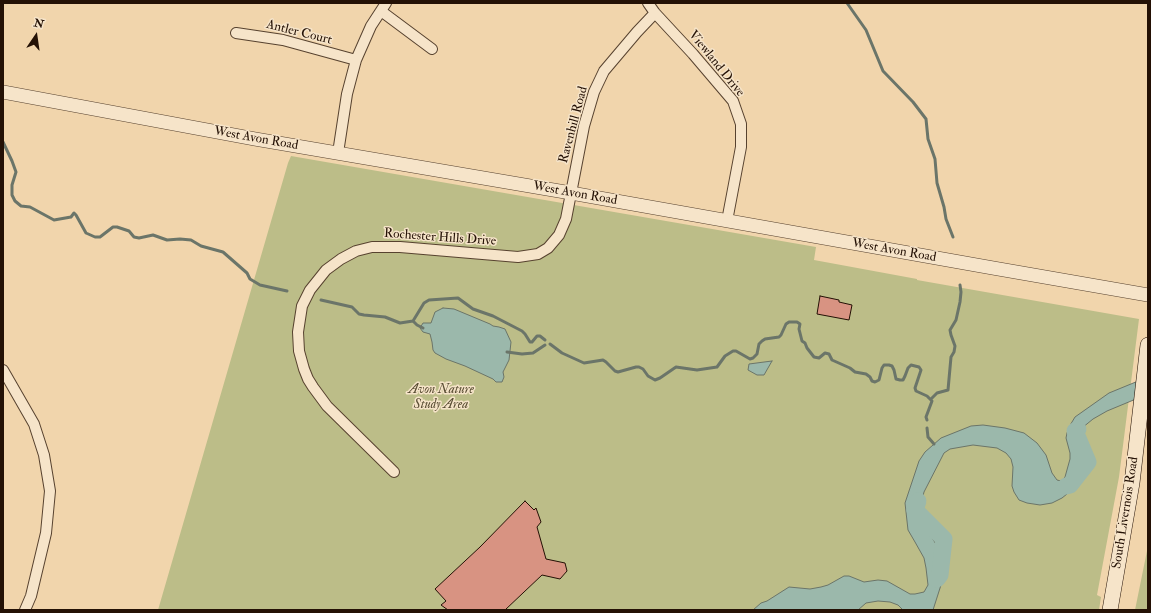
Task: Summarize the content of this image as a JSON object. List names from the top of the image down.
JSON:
{
  "streets": {
    "main road": ["South Livernois Road"],
    "street": [
      "Antler Court",
      "Viewland Drive",
      "Ravenhill Road",
      "West Avon Road",
      "Rochester Hills Drive"
    ]
  },
  "crossings": [
    ["Viewland Drive", "Ravenhill Road"],
    ["Viewland Drive", "West Avon Road"],
    ["Ravenhill Road", "West Avon Road"],
    ["Ravenhill Road", "Rochester Hills Drive"],
    ["West Avon Road", "Rochester Hills Drive"]
  ],
  "parks": ["Avon Nature Study Area"],
  "north": "top"
}
